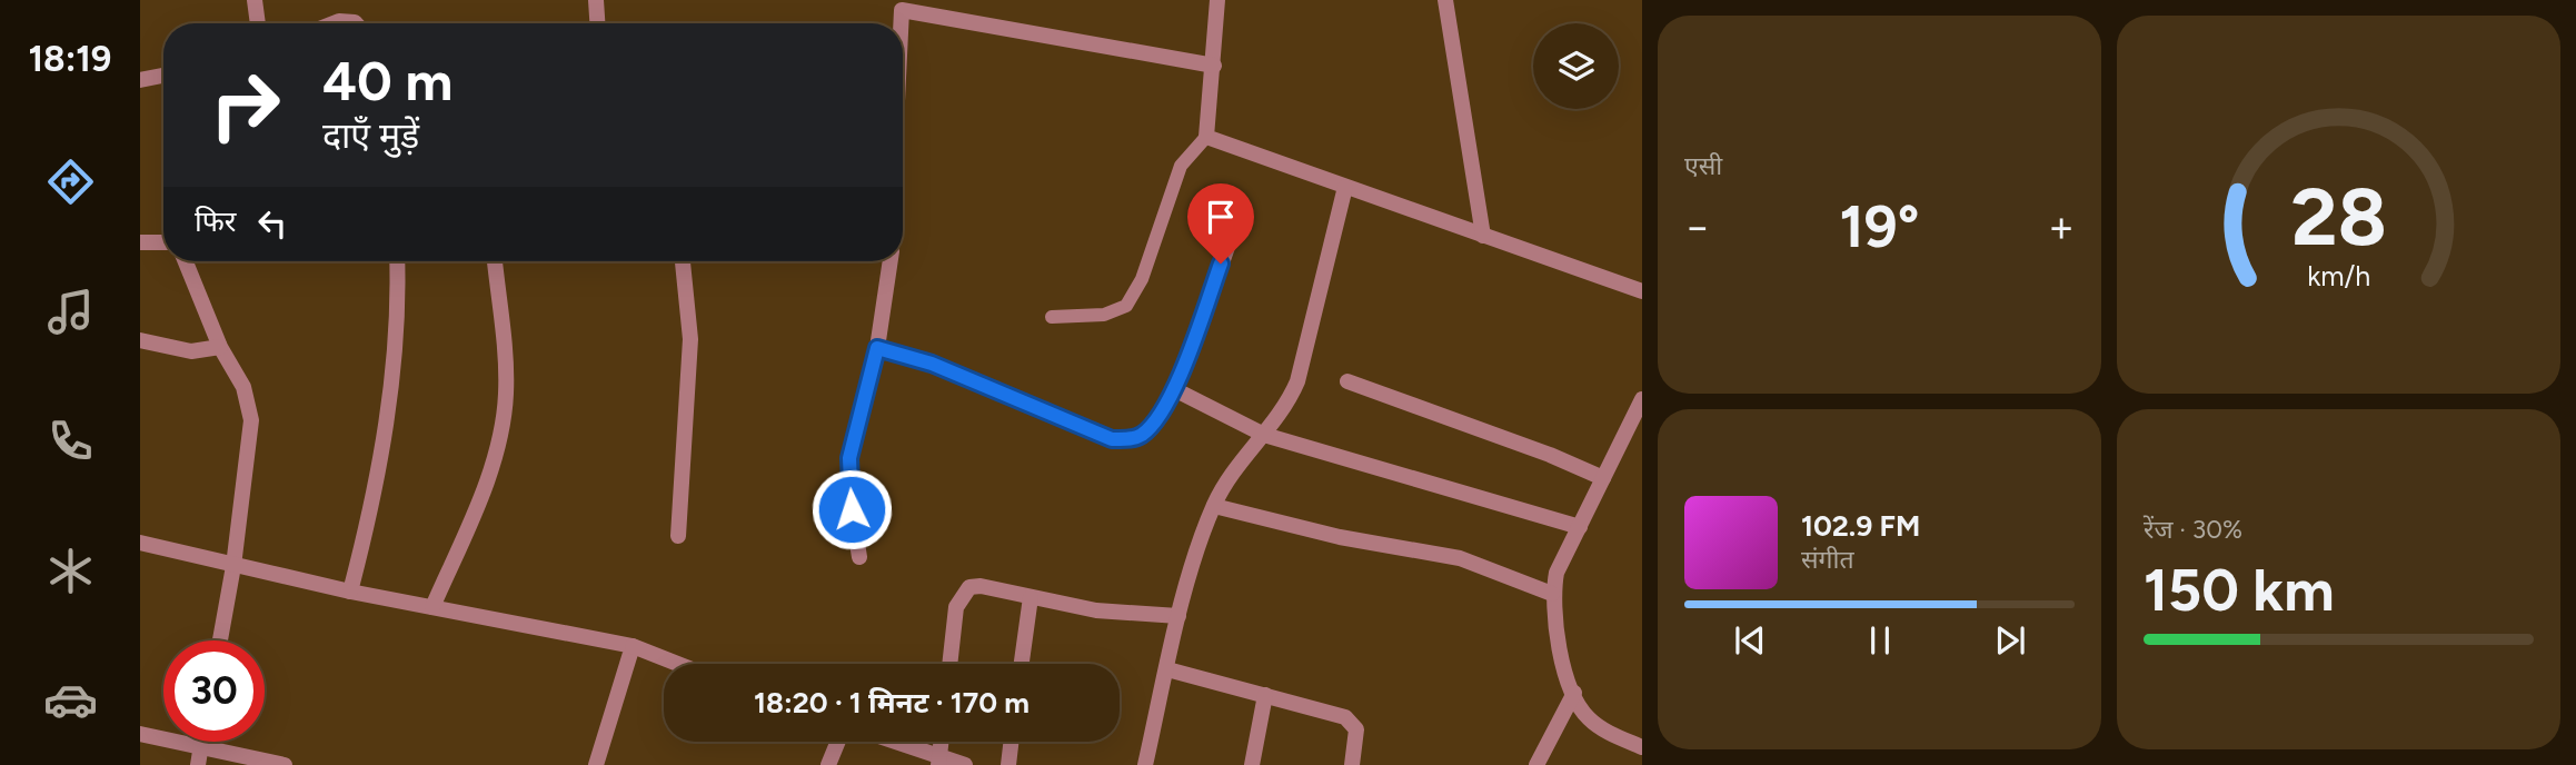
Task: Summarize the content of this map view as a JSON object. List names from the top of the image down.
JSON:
{
  "page": {
    "tabs": "18:19",
    "tile": [
      "एसी",
      ["रेंज · 30%", "150 km"]
    ],
    "turn": ["40 m", "दाएँ मुड़ें"],
    "then": "फिर",
    "heat": ["−", "19°", "+"],
    "song": ["102.9 FM", "संगीत"],
    "limit": "30",
    "trip": "18:20 · 1 मिनट · 170 m",
    "gauge": ["28", "km/h"]
  }
}
